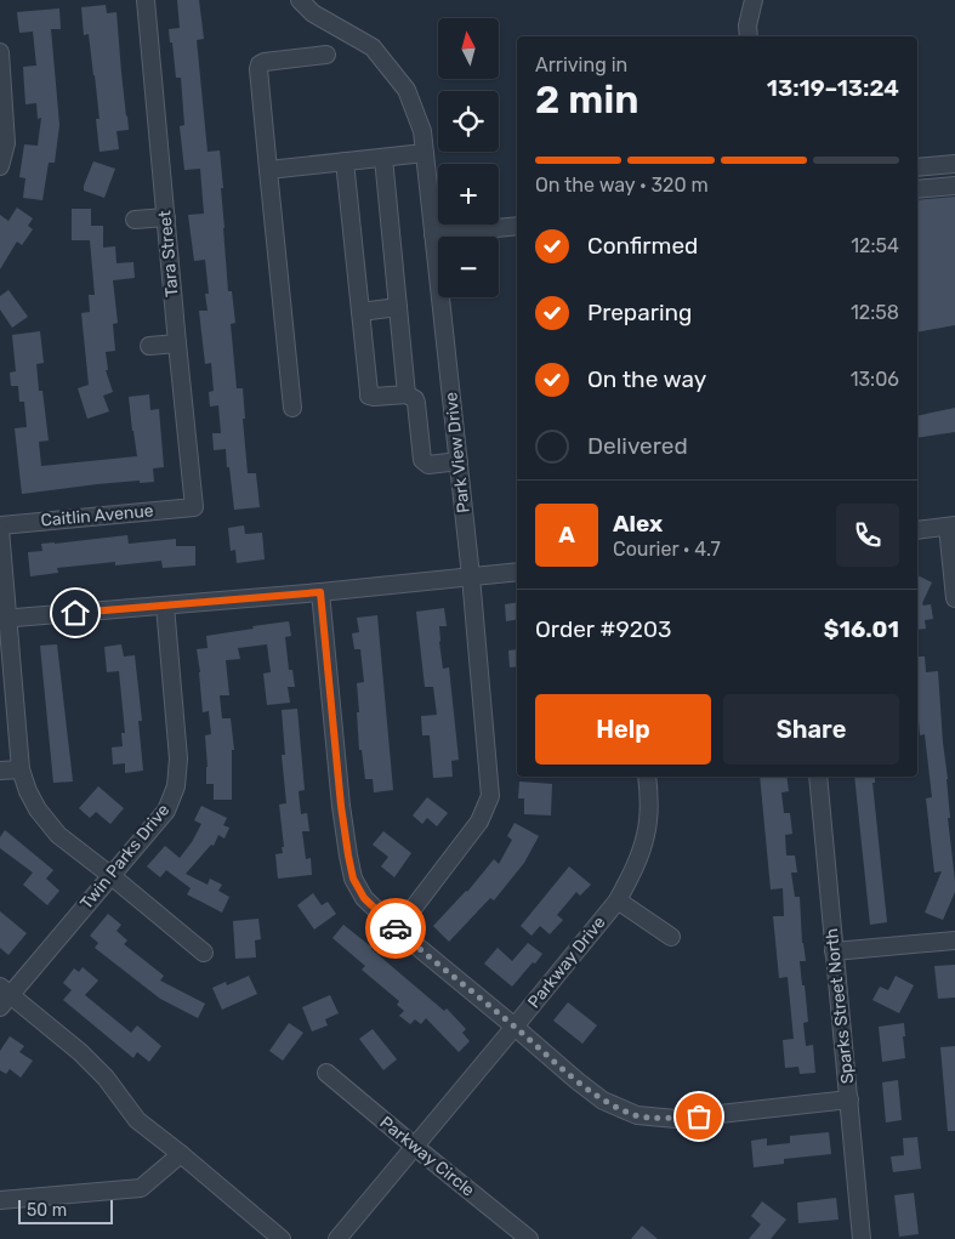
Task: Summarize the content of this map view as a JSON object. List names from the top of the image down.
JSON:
{
  "streets": {
    "street": [
      "Tara Street",
      "Park View Drive",
      "Caitlin Avenue",
      "Twin Parks Drive",
      "Parkway Drive",
      "Sparks Street North",
      "Parkway Circle"
    ]
  },
  "crossings": [
    ["Tara Street", "Caitlin Avenue"],
    ["Parkway Drive", "Parkway Circle"]
  ],
  "scale_bar": "50 m",
  "north": "top",
  "page": {
    "map_buttons": ["+", "−"],
    "heading": ["2 min", "Arriving in", "13:19–13:24"],
    "panel": [
      "Alex",
      "Courier · 4.7",
      "Order #9203",
      "$16.01"
    ],
    "bar": "On the way · 320 m",
    "list": [
      ["Confirmed", "12:54"],
      ["Preparing", "12:58"],
      ["On the way", "13:06"],
      "Delivered"
    ],
    "round": "A",
    "buttons": ["Help", "Share"],
    "scale": "50 m"
  }
}
